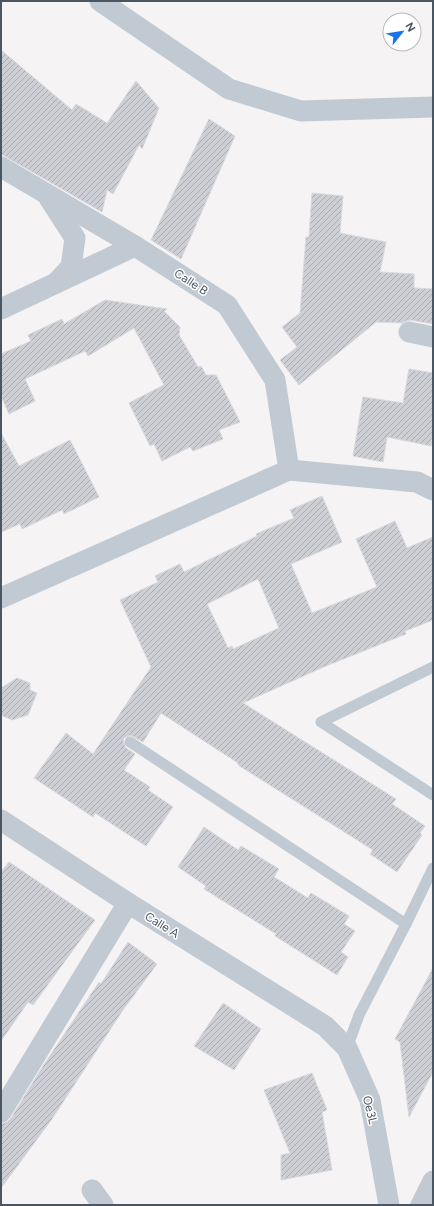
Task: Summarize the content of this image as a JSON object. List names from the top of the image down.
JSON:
{
  "streets": {
    "street": ["Calle B", "Calle A", "Oe3L"]
  },
  "crossings": [
    ["Calle A", "Oe3L"]
  ],
  "north": "top right"
}
